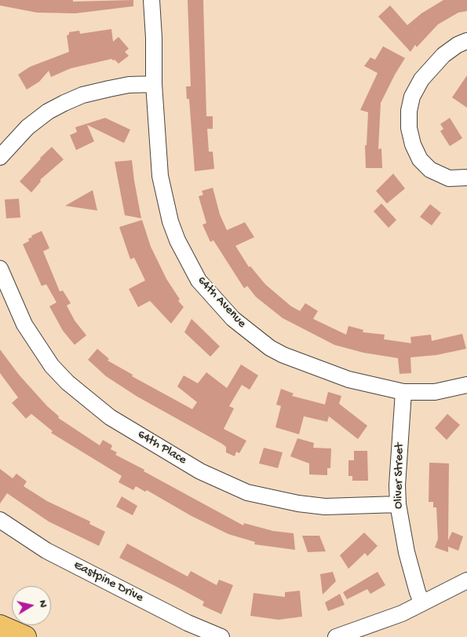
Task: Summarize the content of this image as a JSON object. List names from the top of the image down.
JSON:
{
  "streets": {
    "street": [
      "64th Avenue",
      "64th Place",
      "Oliver Street",
      "Eastpine Drive"
    ]
  },
  "crossings": [
    ["64th Avenue", "Oliver Street"],
    ["64th Place", "Oliver Street"]
  ],
  "north": "right"
}
